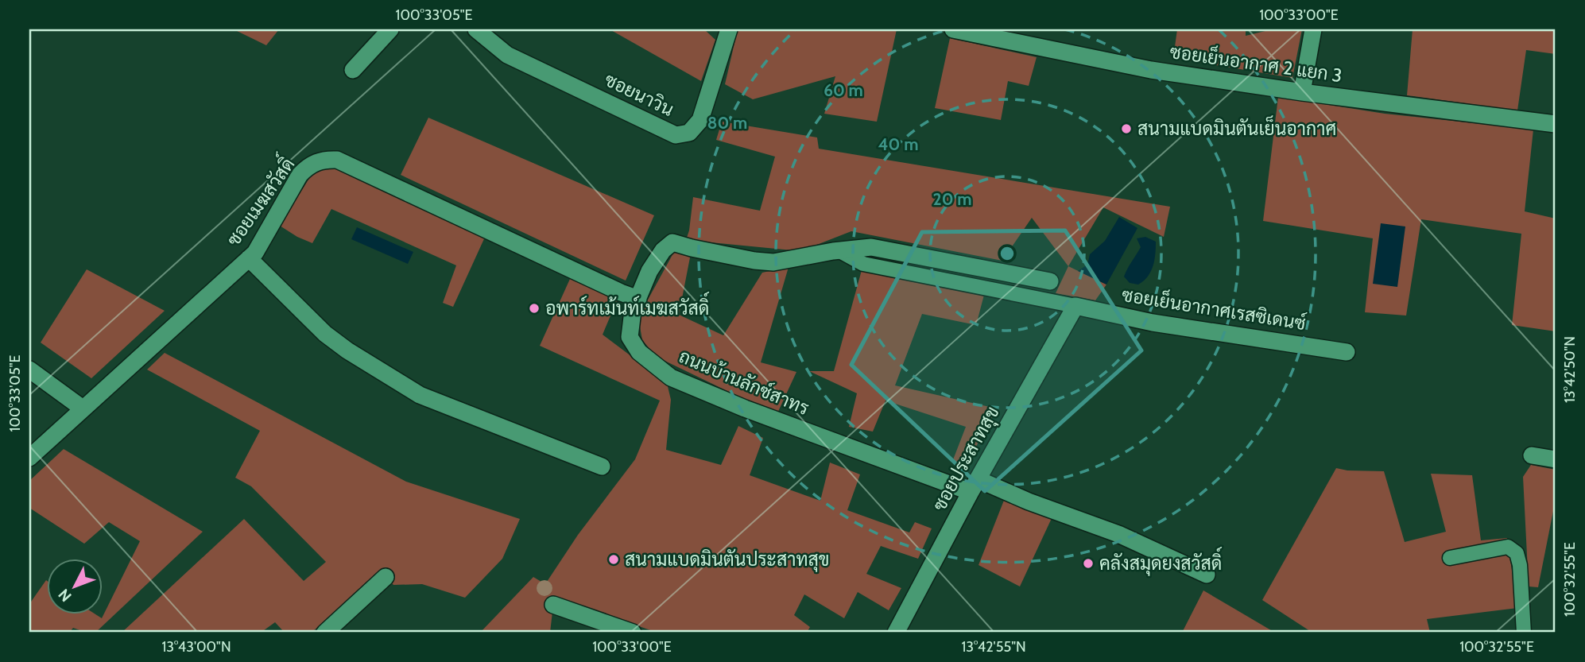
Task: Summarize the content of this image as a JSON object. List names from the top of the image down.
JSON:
{
  "streets": {
    "street": [
      "ซอยเย็นอากาศ 2 แยก 3",
      "ซอยนาวิน",
      "ซอยเมฆสวัสดิ์",
      "ซอยเย็นอากาศเรสซิเดนซ์",
      "ถนนบ้านลักซ์สาทร",
      "ซอยประสาทสุข"
    ]
  },
  "crossings": [
    ["ซอยเมฆสวัสดิ์", "ถนนบ้านลักซ์สาทร"],
    ["ซอยเย็นอากาศเรสซิเดนซ์", "ซอยประสาทสุข"],
    ["ถนนบ้านลักซ์สาทร", "ซอยประสาทสุข"]
  ],
  "places": [
    "สนามแบดมินตันเย็นอากาศ",
    "อพาร์ทเม้นท์เมฆสวัสดิ์",
    "สนามแบดมินตันประสาทสุข",
    "คลังสมุดยงสวัสดิ์"
  ],
  "north": "bottom left",
  "coordinates": [
    "100°33'05\"E",
    "100°33'00\"E",
    "13°42'50\"N",
    "100°32'55\"E",
    "13°43'00\"N",
    "13°42'55\"N"
  ],
  "rings": [
    "60 m",
    "80 m",
    "40 m",
    "20 m"
  ]
}
